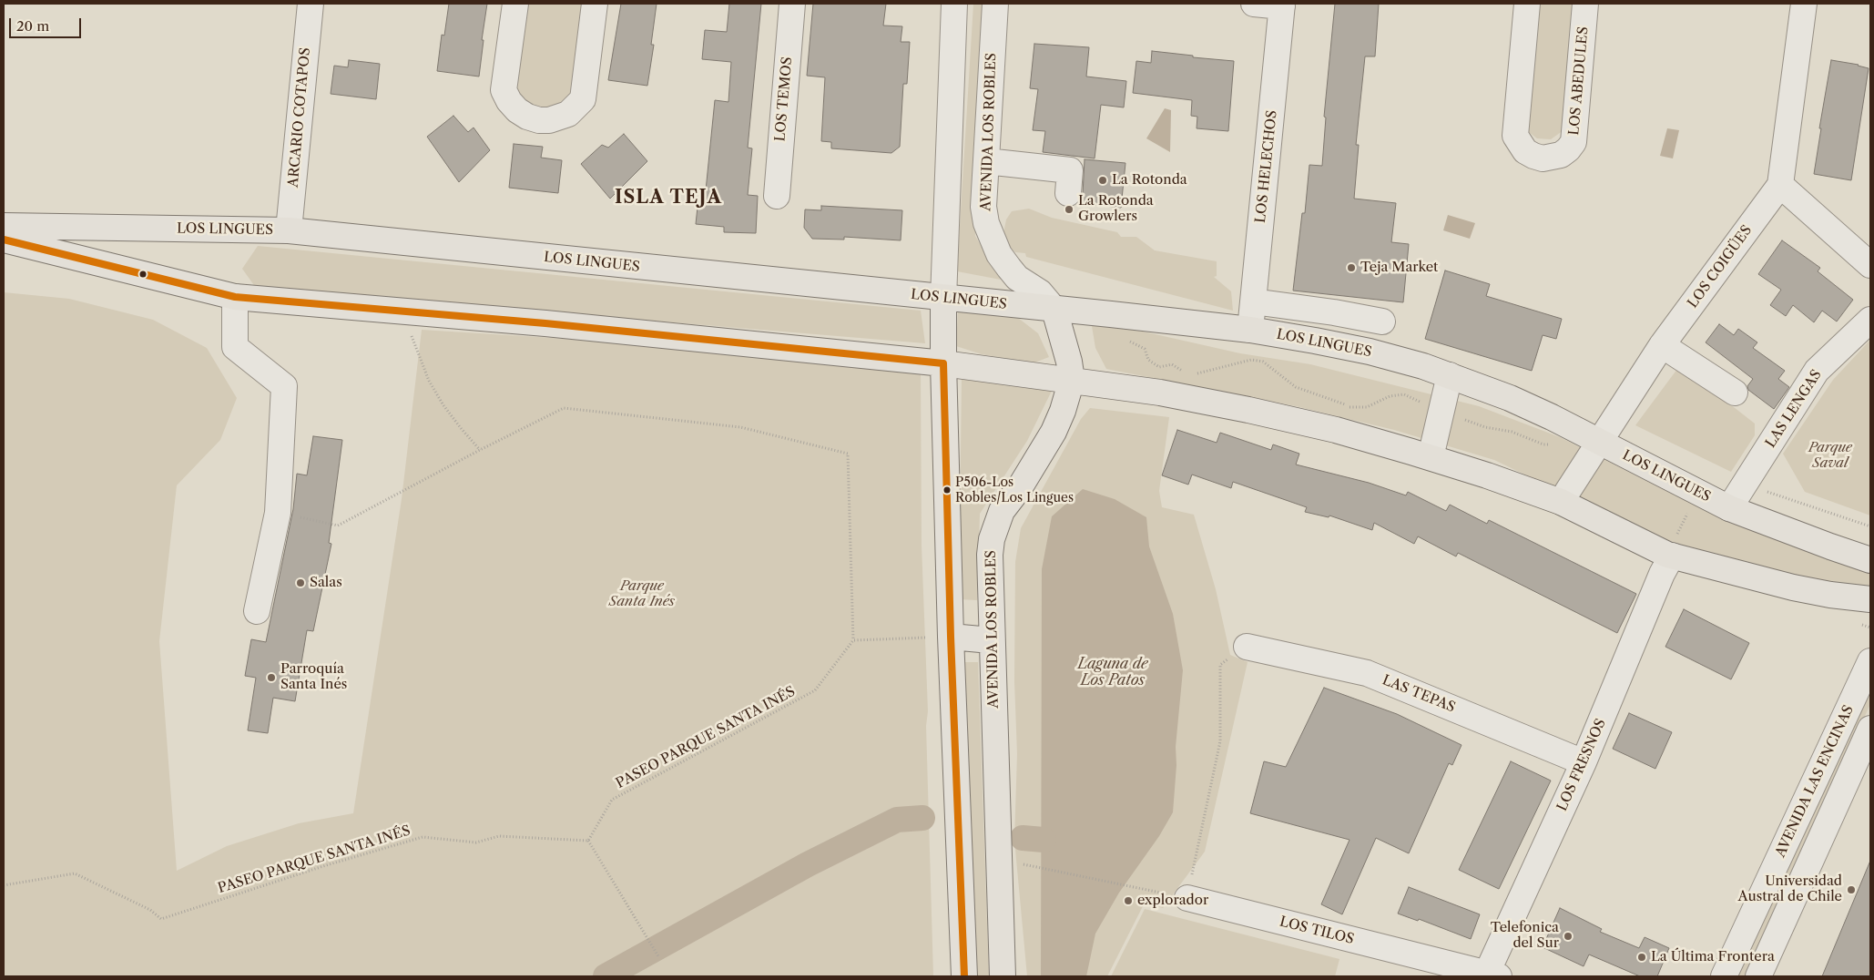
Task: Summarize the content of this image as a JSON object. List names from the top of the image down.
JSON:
{
  "streets": {
    "main road": ["AVENIDA LOS ROBLES", "LOS LINGUES"],
    "street": [
      "LOS ABEDULES",
      "LOS TEMOS",
      "ARCARIO COTAPOS",
      "LOS HELECHOS",
      "LOS COIGÜES",
      "LAS LENGAS",
      "LAS TEPAS",
      "LOS FRESNOS",
      "AVENIDA LAS ENCINAS",
      "LOS TILOS"
    ],
    "path": ["PASEO PARQUE SANTA INÉS"]
  },
  "crossings": [
    ["ARCARIO COTAPOS", "LOS LINGUES"],
    ["AVENIDA LOS ROBLES", "LOS LINGUES"],
    ["LOS HELECHOS", "LOS LINGUES"],
    ["LOS LINGUES", "LOS COIGÜES"],
    ["LOS LINGUES", "LAS LENGAS"],
    ["LAS TEPAS", "LOS FRESNOS"],
    ["LOS FRESNOS", "LOS TILOS"]
  ],
  "districts": ["ISLA TEJA"],
  "water": ["Laguna de Los Patos"],
  "parks": ["Parque Saval", "Parque Santa Inés"],
  "places": [
    "La Rotonda",
    "La Rotonda Growlers",
    "Teja Market",
    "P506-Los Robles/Los Lingues",
    "Salas",
    "Parroquía Santa Inés",
    "Universidad Austral de Chile",
    "explorador",
    "Telefonica del Sur",
    "La Última Frontera"
  ],
  "lines": ["transit line 20"],
  "scale_bar": "20 m"
}
